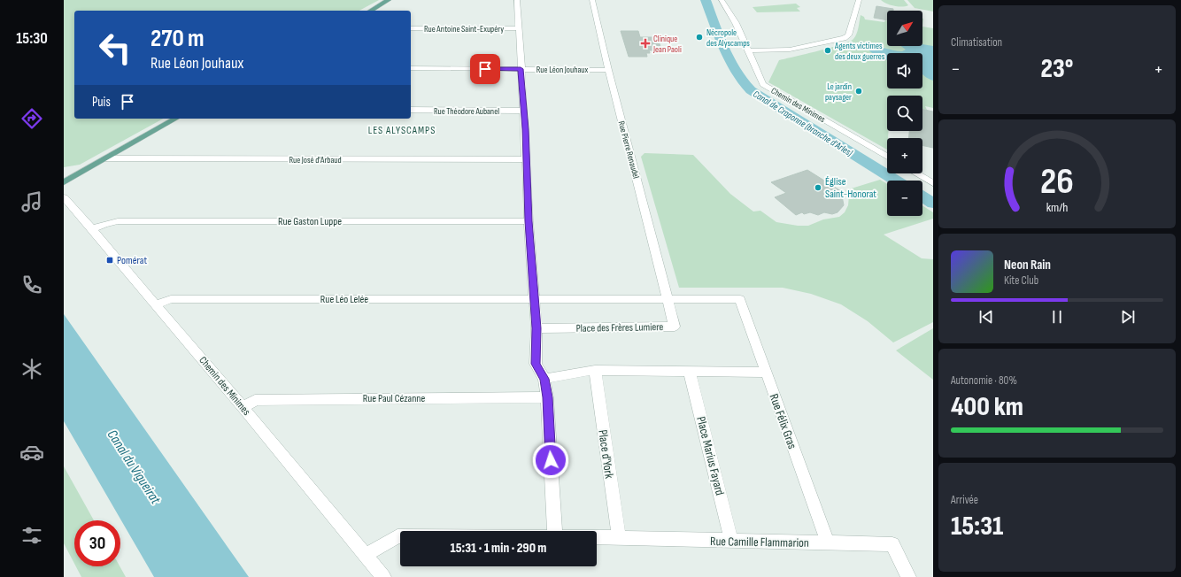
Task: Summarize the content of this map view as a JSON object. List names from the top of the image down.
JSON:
{
  "streets": {
    "street": [
      "Rue Antoine Saint-Exupéry",
      "Rue Léon Jouhaux",
      "Chemin des Minimes",
      "Rue Théodore Aubanel",
      "Rue Pierre Renaudel",
      "Rue José d'Arbaud",
      "Rue Gaston Luppe",
      "Rue Léo Lelée",
      "Place des Frères Lumiere",
      "Rue Paul Cézanne",
      "Rue Félix Gras",
      "Place d'York",
      "Place Marius Fayard",
      "Rue Camille Flammarion"
    ]
  },
  "crossings": [
    ["Rue Léon Jouhaux", "Rue Pierre Renaudel"],
    ["Chemin des Minimes", "Rue Gaston Luppe"],
    ["Chemin des Minimes", "Rue Léo Lelée"],
    ["Chemin des Minimes", "Rue Paul Cézanne"],
    ["Rue Pierre Renaudel", "Rue Léo Lelée"],
    ["Rue Pierre Renaudel", "Place des Frères Lumiere"],
    ["Rue Léo Lelée", "Place des Frères Lumiere"],
    ["Rue Léo Lelée", "Rue Félix Gras"],
    ["Rue Félix Gras", "Rue Camille Flammarion"],
    ["Place d'York", "Rue Camille Flammarion"],
    ["Place Marius Fayard", "Rue Camille Flammarion"]
  ],
  "districts": ["LES ALYSCAMPS"],
  "water": ["Canal de Craponne (branche d'Arles)", "Canal du Vigueirat"],
  "places": {
    "other": [
      "Nécropole des Alyscamps",
      "Agents victimes des deux guerres",
      "Le jardin paysager",
      "Église Saint-Honorat"
    ],
    "health": ["Clinique Jean Paoli"],
    "transit": ["Pomérat"]
  },
  "north": "top right",
  "page": {
    "tabs": "15:30",
    "tile": [
      "Climatisation",
      ["Autonomie · 80%", "400 km"],
      ["Arrivée", "15:31"]
    ],
    "map_buttons": ["+", "−"],
    "turn": ["270 m", "Rue Léon Jouhaux"],
    "heat": ["−", "23°", "+"],
    "then": "Puis",
    "song": ["Neon Rain", "Kite Club"],
    "limit": "30",
    "trip": "15:31 · 1 min · 290 m",
    "gauge": ["26", "km/h"]
  }
}
